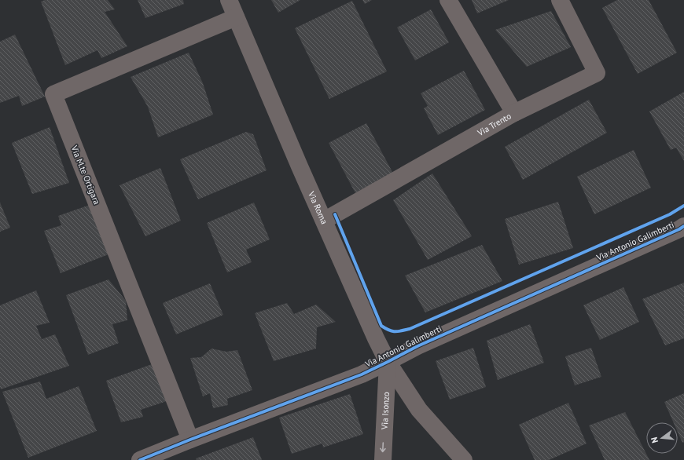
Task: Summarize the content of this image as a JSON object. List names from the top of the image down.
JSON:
{
  "streets": {
    "street": [
      "Via Trento",
      "Via M.te Ortigara",
      "Via Roma",
      "Via Antonio Galimberti",
      "Via Isonzo"
    ]
  },
  "crossings": [
    ["Via Trento", "Via Roma"],
    ["Via M.te Ortigara", "Via Roma"],
    ["Via M.te Ortigara", "Via Antonio Galimberti"],
    ["Via Roma", "Via Antonio Galimberti"],
    ["Via Roma", "Via Isonzo"],
    ["Via Antonio Galimberti", "Via Isonzo"]
  ],
  "one_way": ["Via Isonzo"],
  "north": "left"
}
